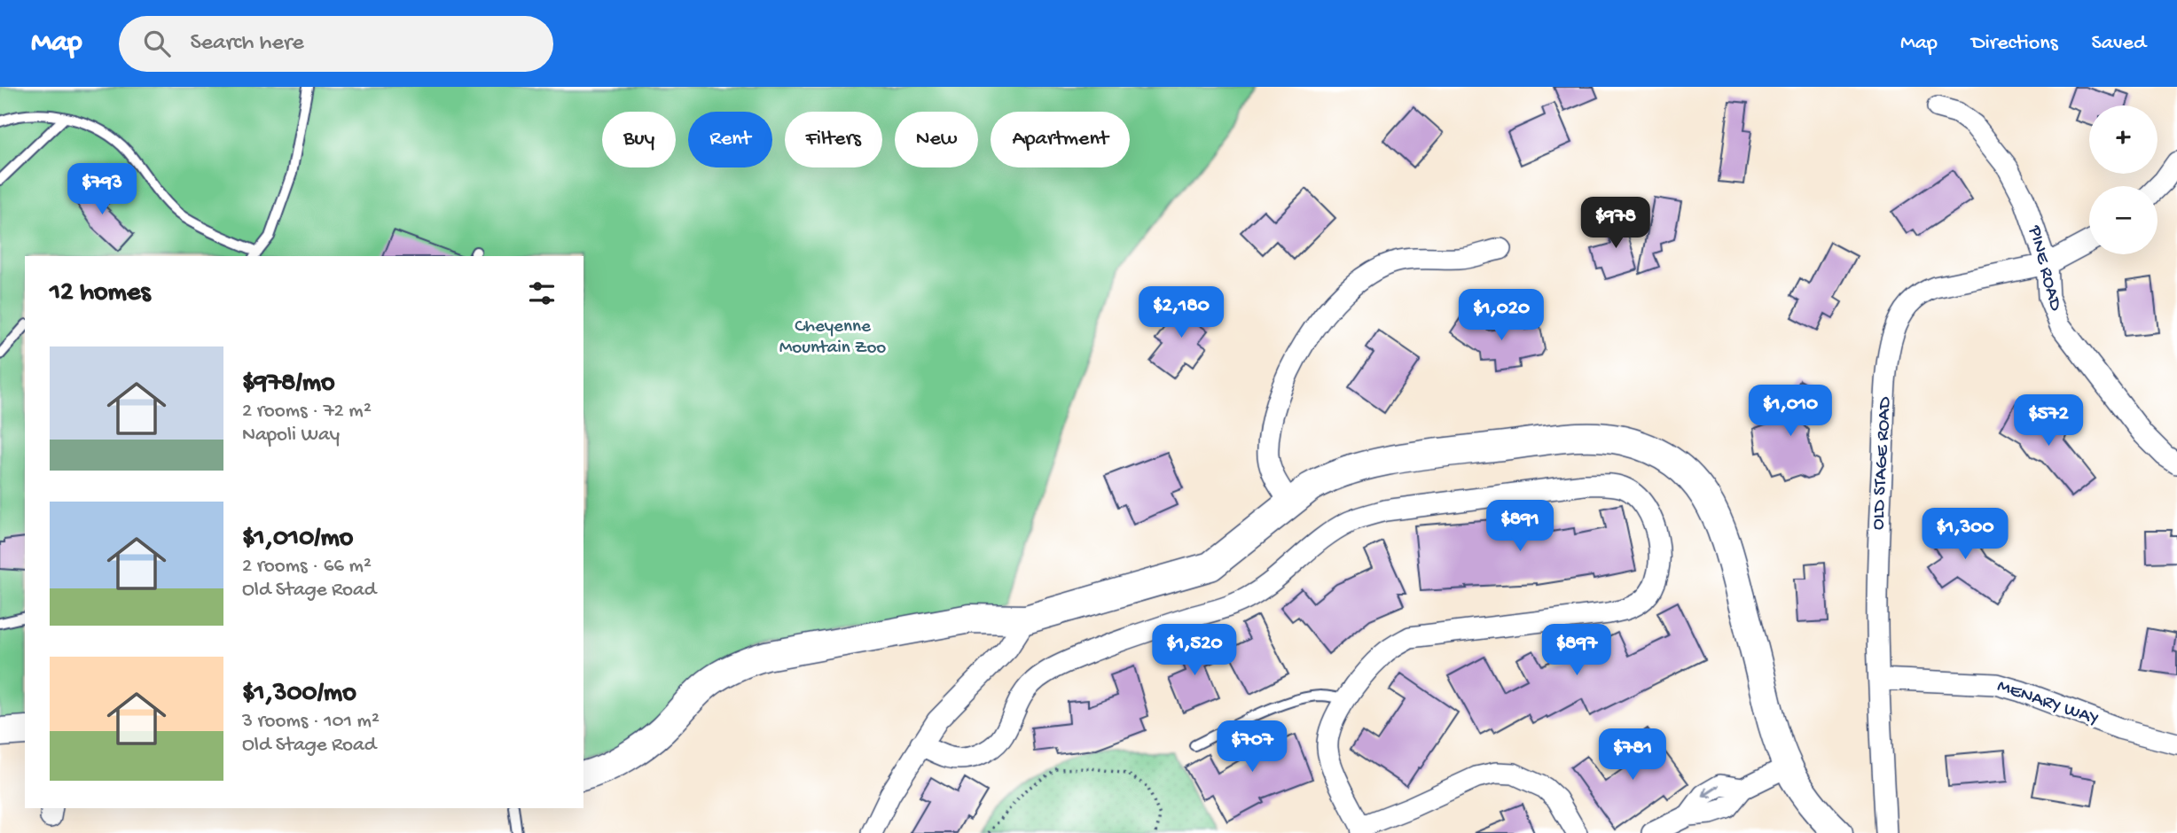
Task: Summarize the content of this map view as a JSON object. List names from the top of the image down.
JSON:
{
  "streets": {
    "street": ["PINE ROAD", "OLD STAGE ROAD", "MENARY WAY"]
  },
  "crossings": [
    ["PINE ROAD", "OLD STAGE ROAD"],
    ["OLD STAGE ROAD", "MENARY WAY"]
  ],
  "parks": ["Cheyenne Mountain Zoo"],
  "page": {
    "header": "Map",
    "search": "Search here",
    "nav": ["Map", "Directions", "Saved"],
    "map_buttons": ["+", "−"],
    "chip": [
      "Buy",
      "Rent",
      "Filters",
      "New",
      "Apartment"
    ],
    "price": [
      "$793",
      "$978",
      "$2,180",
      "$1,020",
      "$1,010",
      "$572",
      "$891",
      "$1,300",
      "$1,520",
      "$897",
      "$707",
      "$781"
    ],
    "heading": "12 homes",
    "list": [
      {
        "name": "$978/mo",
        "note": "2 rooms · 72 m² · Napoli Way"
      },
      {
        "name": "$1,010/mo",
        "note": "2 rooms · 66 m² · Old Stage Road"
      },
      {
        "name": "$1,300/mo",
        "note": "3 rooms · 101 m² · Old Stage Road"
      }
    ]
  }
}
